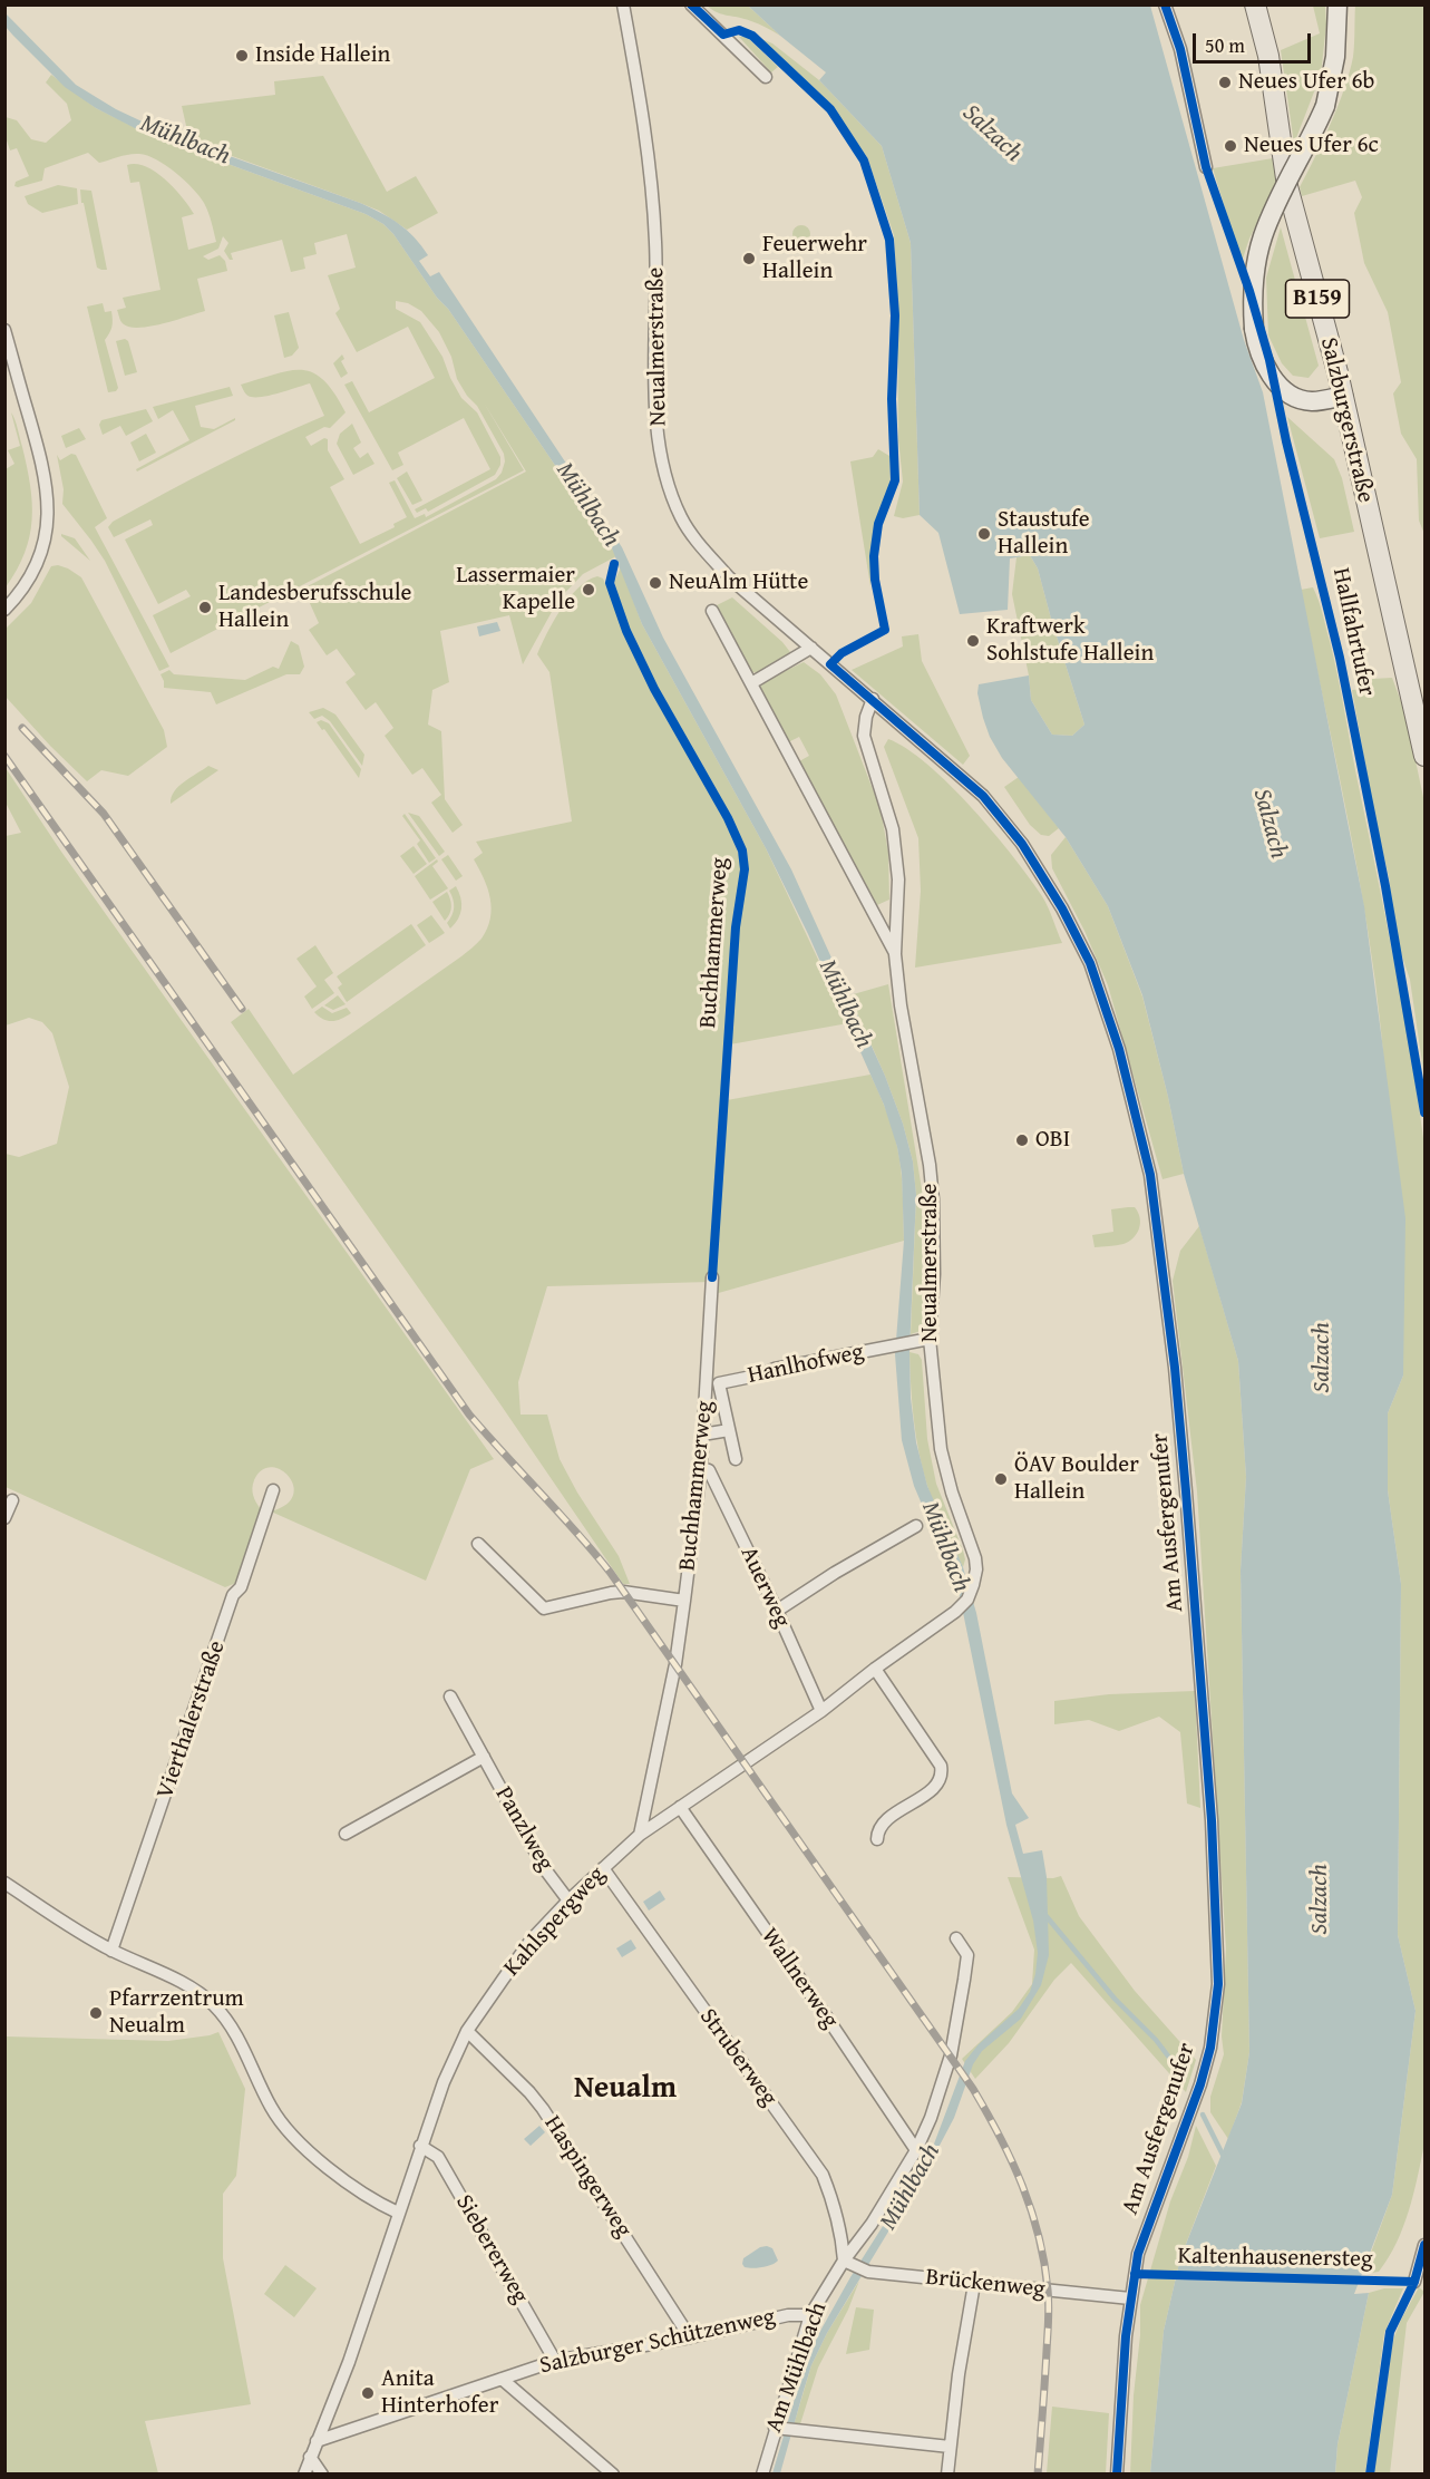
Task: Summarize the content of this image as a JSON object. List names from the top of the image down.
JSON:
{
  "streets": {
    "main road": ["B159", "Salzburgerstraße"],
    "street": [
      "Neualmerstraße",
      "Buchhammerweg",
      "Hanlhofweg",
      "Am Ausfergenufer",
      "Auerweg",
      "Vierthalerstraße",
      "Panzlweg",
      "Kahlspergweg",
      "Wallnerweg",
      "Struberweg",
      "Haspingerweg",
      "Siebererweg",
      "Brückenweg",
      "Salzburger Schützenweg",
      "Am Mühlbach"
    ],
    "cycle path": ["Hallfahrtufer", "Kaltenhausenersteg"]
  },
  "crossings": [
    ["Neualmerstraße", "Hanlhofweg"],
    ["Neualmerstraße", "Am Ausfergenufer"],
    ["Neualmerstraße", "Kahlspergweg"],
    ["Buchhammerweg", "Auerweg"],
    ["Buchhammerweg", "Kahlspergweg"],
    ["Am Ausfergenufer", "Brückenweg"],
    ["Auerweg", "Kahlspergweg"],
    ["Panzlweg", "Kahlspergweg"],
    ["Kahlspergweg", "Wallnerweg"],
    ["Kahlspergweg", "Struberweg"],
    ["Kahlspergweg", "Haspingerweg"],
    ["Kahlspergweg", "Siebererweg"],
    ["Kahlspergweg", "Salzburger Schützenweg"],
    ["Wallnerweg", "Am Mühlbach"],
    ["Struberweg", "Brückenweg"],
    ["Struberweg", "Am Mühlbach"],
    ["Haspingerweg", "Salzburger Schützenweg"],
    ["Siebererweg", "Salzburger Schützenweg"],
    ["Brückenweg", "Am Mühlbach"],
    ["Salzburger Schützenweg", "Am Mühlbach"]
  ],
  "districts": ["Neualm"],
  "water": ["Salzach", "Mühlbach"],
  "places": [
    "Inside Hallein",
    "Neues Ufer 6b",
    "Neues Ufer 6c",
    "Feuerwehr Hallein",
    "Staustufe Hallein",
    "NeuAlm Hütte",
    "Lassermaier Kapelle",
    "Landesberufsschule Hallein",
    "Kraftwerk Sohlstufe Hallein",
    "OBI",
    "ÖAV Boulder Hallein",
    "Pfarrzentrum Neualm",
    "Anita Hinterhofer"
  ],
  "scale_bar": "50 m"
}
